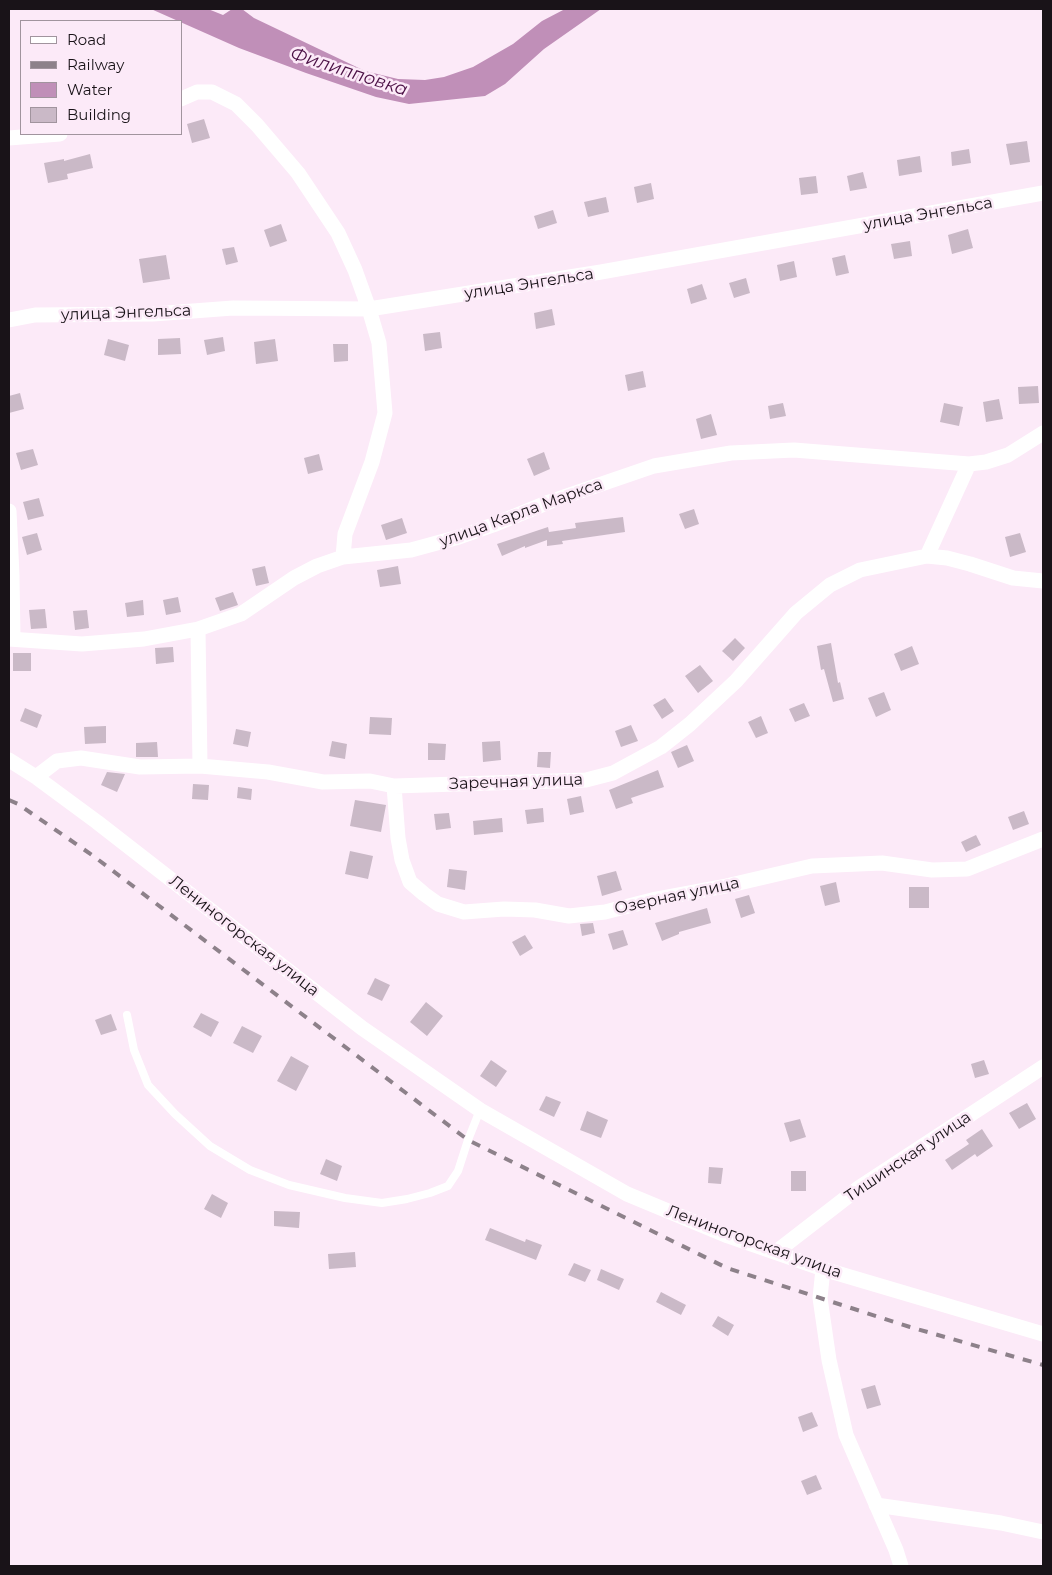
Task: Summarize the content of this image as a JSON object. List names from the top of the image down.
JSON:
{
  "streets": {
    "street": [
      "улица Энгельса",
      "улица Карла Маркса",
      "Заречная улица",
      "Озерная улица",
      "Лениногорская улица",
      "Тишинская улица"
    ]
  },
  "crossings": [
    ["Заречная улица", "Озерная улица"],
    ["Заречная улица", "Лениногорская улица"],
    ["Лениногорская улица", "Тишинская улица"]
  ],
  "water": ["Филипповка"],
  "legend": [
    "Road",
    "Railway",
    "Water",
    "Building"
  ]
}
